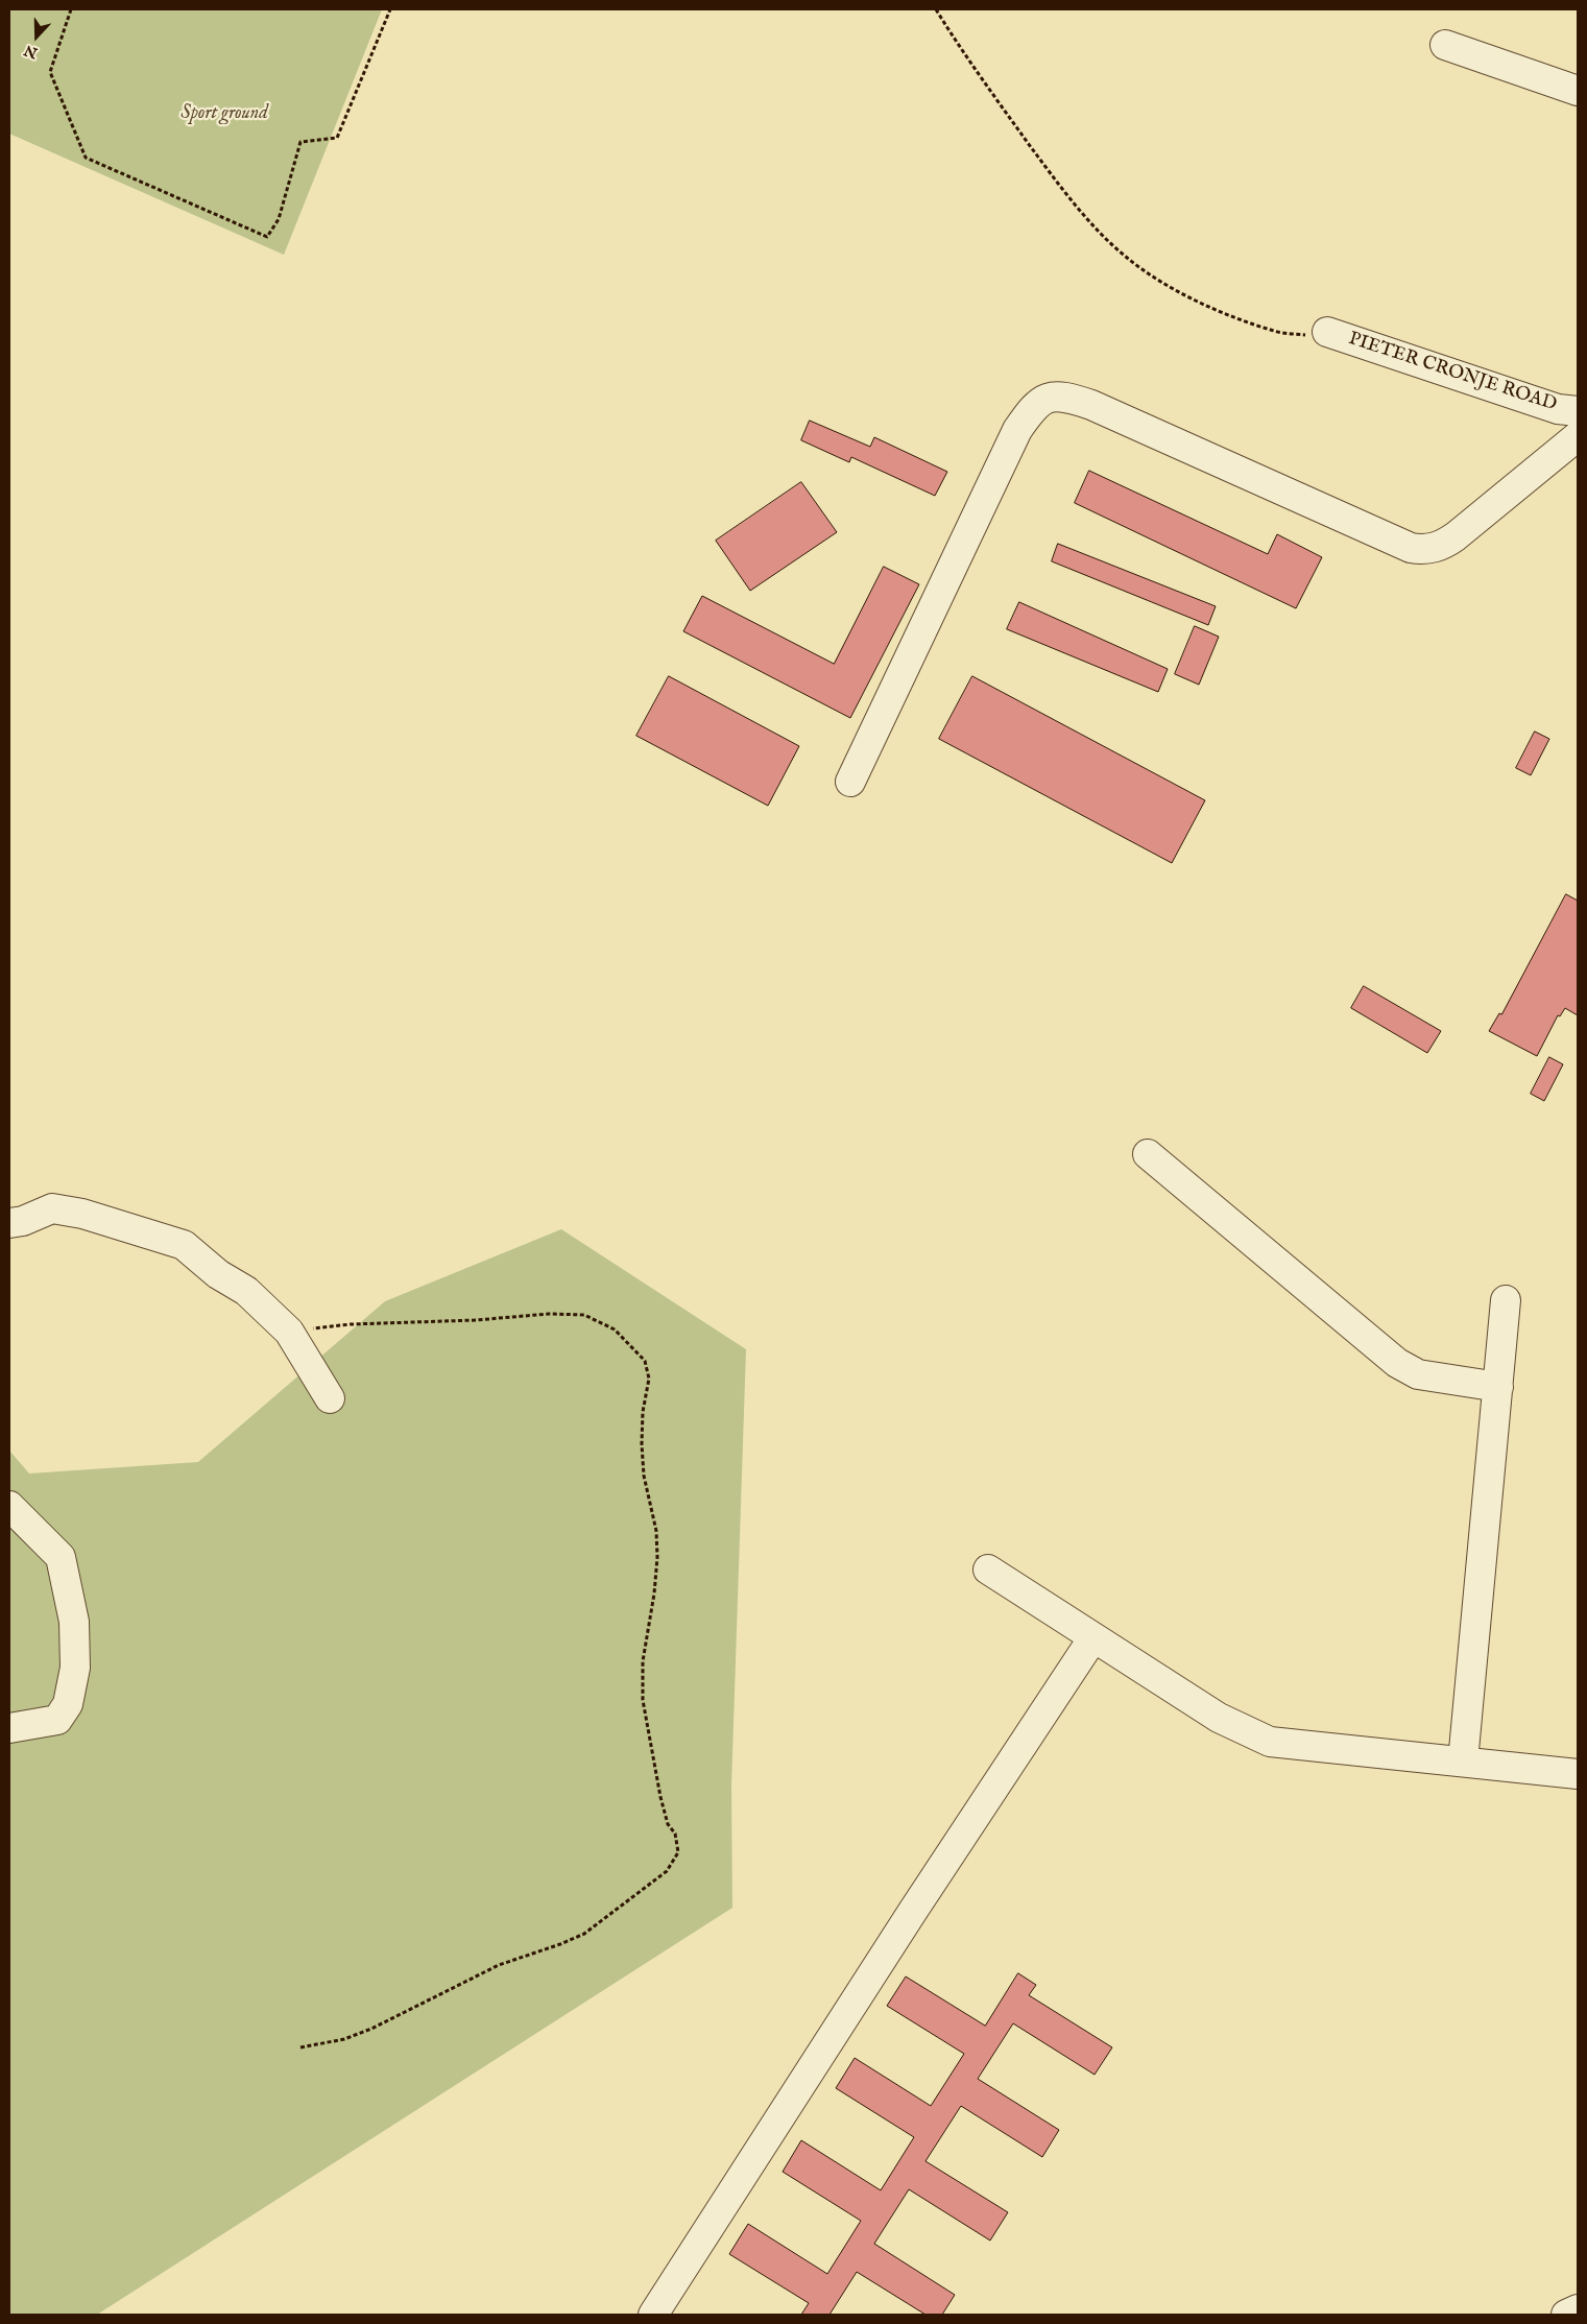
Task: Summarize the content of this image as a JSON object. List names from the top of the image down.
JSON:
{
  "streets": {
    "street": ["PIETER CRONJE ROAD"]
  },
  "parks": ["Sport ground"],
  "north": "bottom"
}
